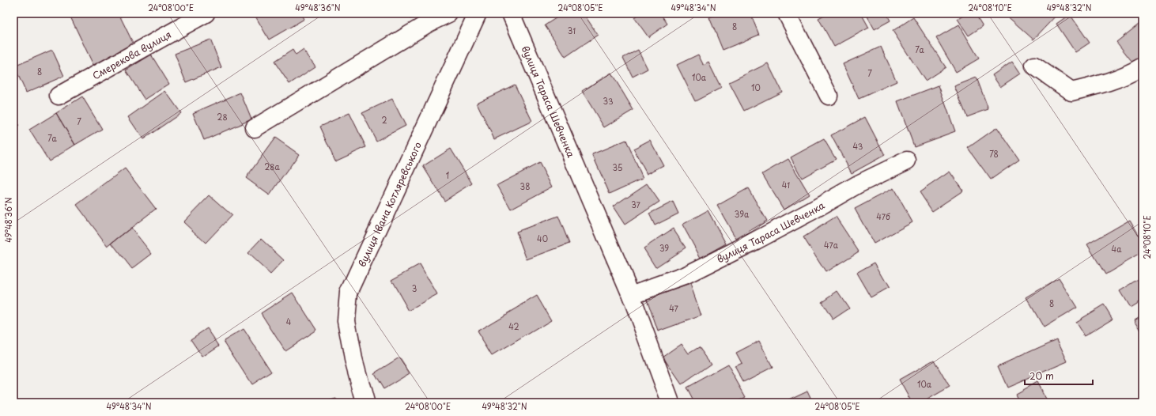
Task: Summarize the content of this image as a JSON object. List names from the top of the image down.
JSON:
{
  "streets": {
    "street": ["Смерекова вулиця", "вулиця Тараса Шевченка", "вулиця Івана Котляревського"]
  },
  "house_numbers": [
    "8",
    "31",
    "7а",
    "8",
    "7",
    "10а",
    "10",
    "33",
    "28",
    "2",
    "7",
    "7а",
    "43",
    "78",
    "28а",
    "35",
    "1",
    "41",
    "38",
    "37",
    "39а",
    "47б",
    "40",
    "47а",
    "39",
    "4а",
    "3",
    "8",
    "47",
    "4",
    "42",
    "10а"
  ],
  "scale_bar": "20 m",
  "coordinates": [
    "24°08'00\"E",
    "49°48'36\"N",
    "24°08'05\"E",
    "49°48'34\"N",
    "24°08'10\"E",
    "49°48'32\"N"
  ]
}
